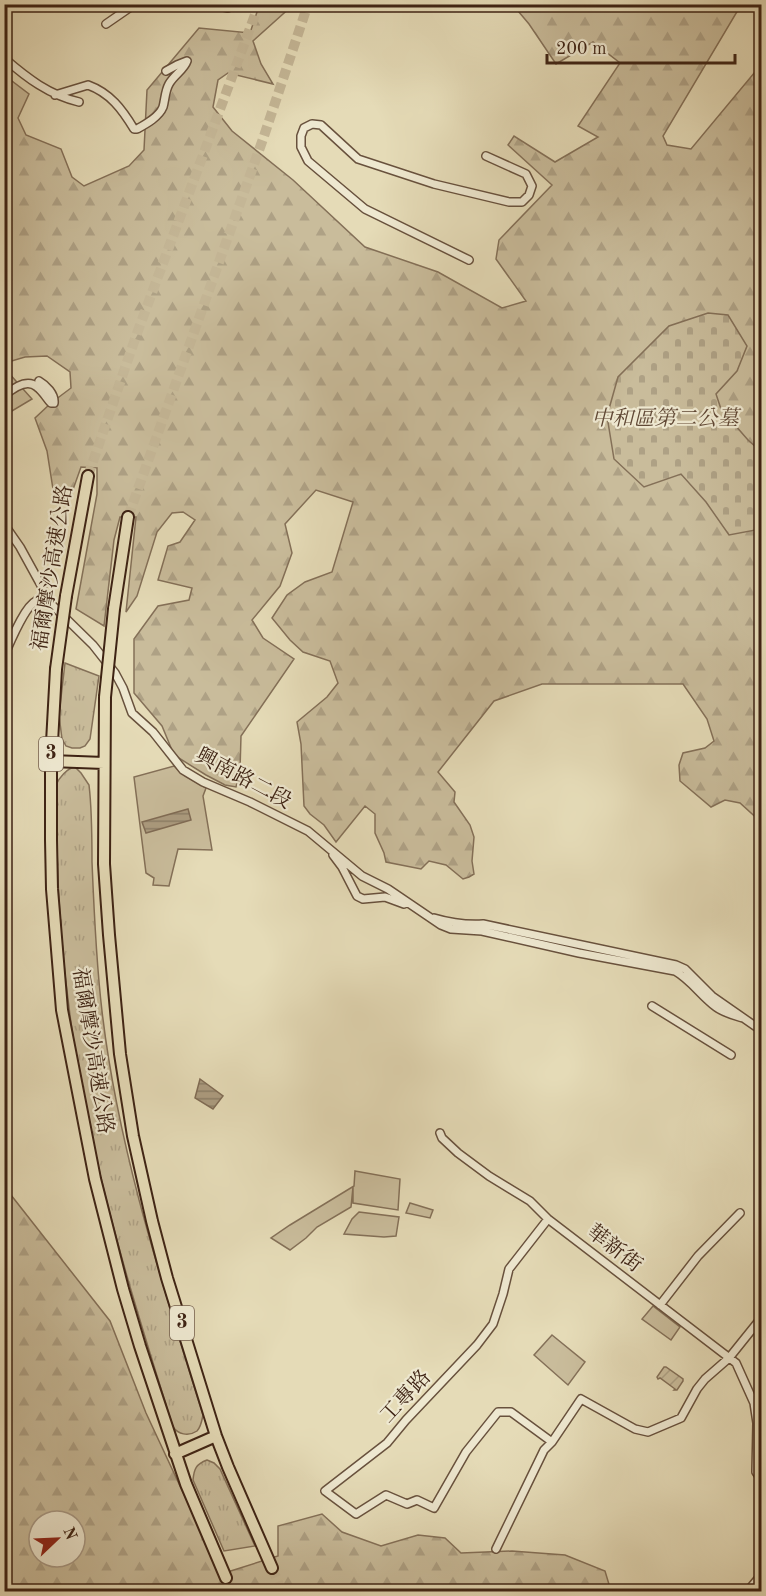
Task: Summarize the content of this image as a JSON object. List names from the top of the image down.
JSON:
{
  "streets": {
    "highway": ["福爾摩沙高速公路", "3"],
    "street": ["興南路二段", "華新街", "工專路"]
  },
  "crossings": [
    ["華新街", "工專路"]
  ],
  "parks": ["中和區第二公墓"],
  "scale_bar": "200 m",
  "north": "top right"
}
